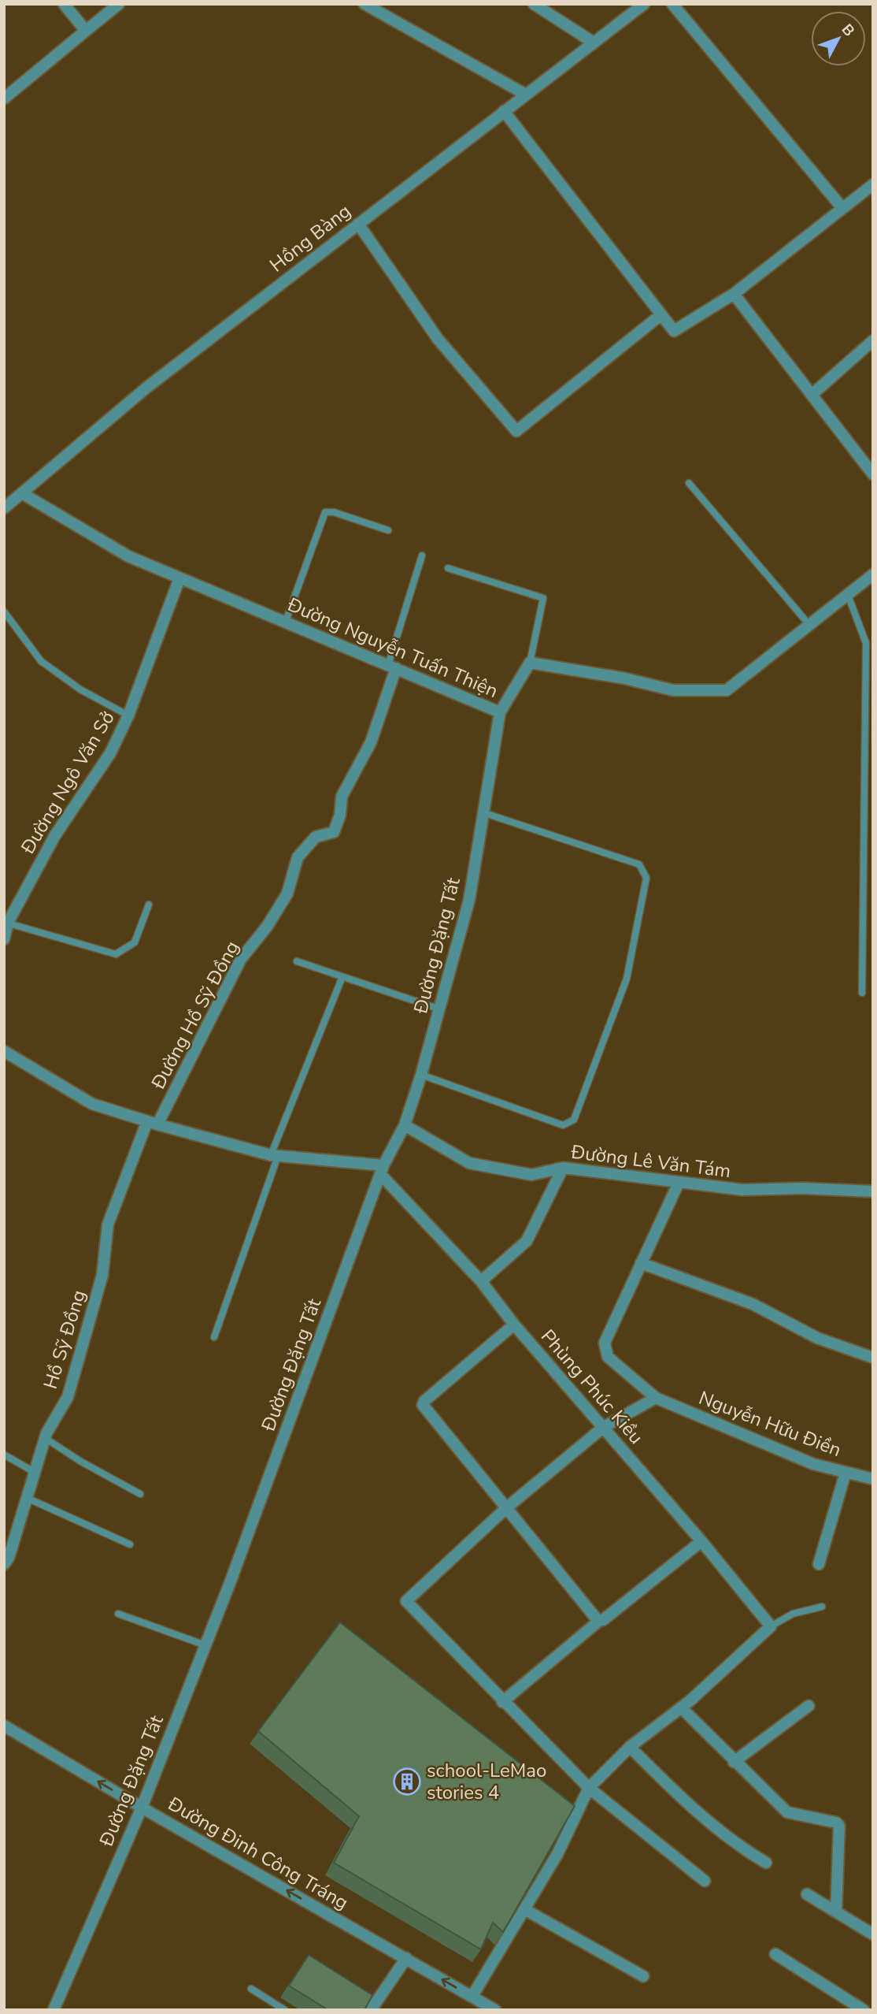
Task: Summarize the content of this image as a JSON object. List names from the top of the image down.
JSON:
{
  "streets": {
    "street": [
      "Hồng Bàng",
      "Đường Nguyễn Tuấn Thiện",
      "Đường Ngô Văn Sở",
      "Đường Đặng Tất",
      "Đường Hồ Sỹ Đồng",
      "Đường Lê Văn Tám",
      "Hồ Sỹ Đồng",
      "Phùng Phúc Kiều",
      "Nguyễn Hữu Điền",
      "Đường Đinh Công Tráng"
    ]
  },
  "crossings": [
    ["Hồng Bàng", "Đường Nguyễn Tuấn Thiện"],
    ["Đường Nguyễn Tuấn Thiện", "Đường Ngô Văn Sở"],
    ["Đường Nguyễn Tuấn Thiện", "Đường Đặng Tất"],
    ["Đường Nguyễn Tuấn Thiện", "Đường Hồ Sỹ Đồng"],
    ["Đường Đặng Tất", "Đường Lê Văn Tám"],
    ["Đường Đặng Tất", "Phùng Phúc Kiều"],
    ["Đường Đặng Tất", "Đường Đinh Công Tráng"],
    ["Đường Hồ Sỹ Đồng", "Hồ Sỹ Đồng"],
    ["Đường Lê Văn Tám", "Nguyễn Hữu Điền"]
  ],
  "one_way": ["Đường Đinh Công Tráng"],
  "places": {
    "building": ["school-LeMao stories 4"]
  },
  "north": "top right"
}
